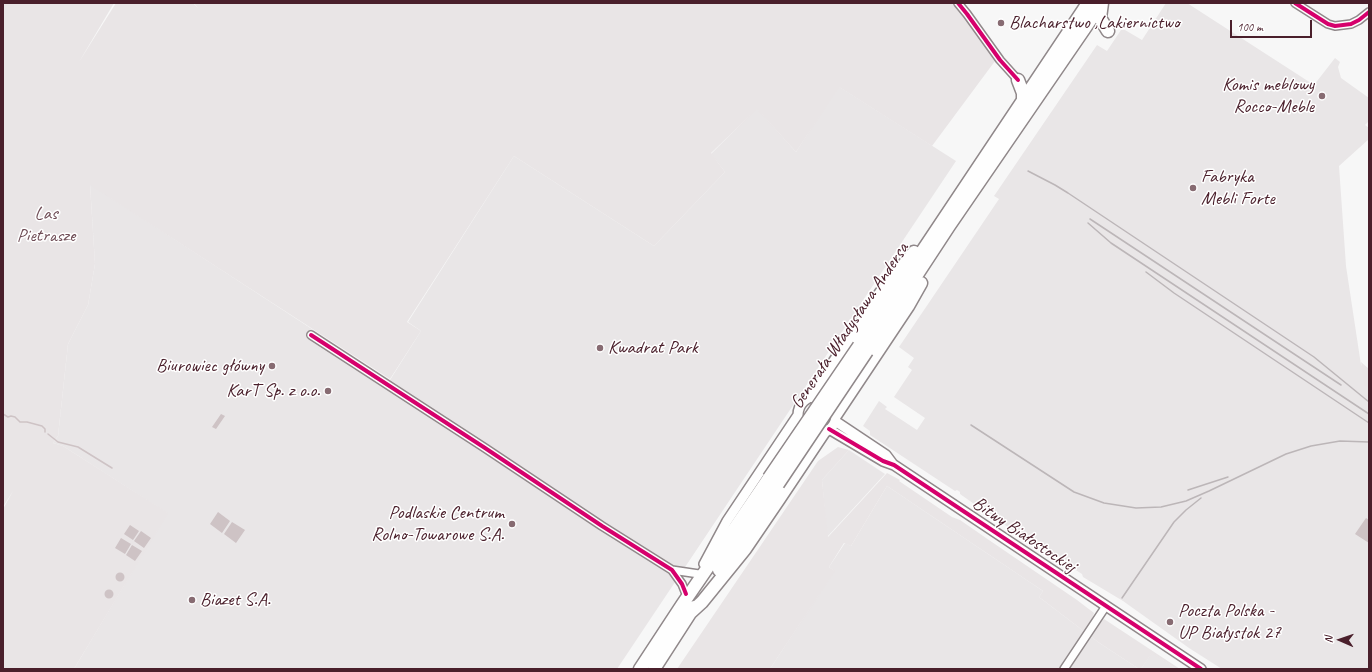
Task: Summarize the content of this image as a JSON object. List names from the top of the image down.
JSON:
{
  "streets": {
    "highway": ["Generała Władysława Andersa"],
    "street": ["Bitwy Białostockiej"]
  },
  "parks": ["Las Pietrasze"],
  "places": [
    "Blacharstwo ,Lakiernictwo",
    "Komis meblowy Rocco-Meble",
    "Fabryka Mebli Forte",
    "Kwadrat Park",
    "Biurowiec główny",
    "KarT Sp. z o.o.",
    "Podlaskie Centrum Rolno-Towarowe S.A.",
    "Biazet S.A.",
    "Poczta Polska - UP Białystok 27"
  ],
  "scale_bar": "100 m",
  "north": "left"
}
